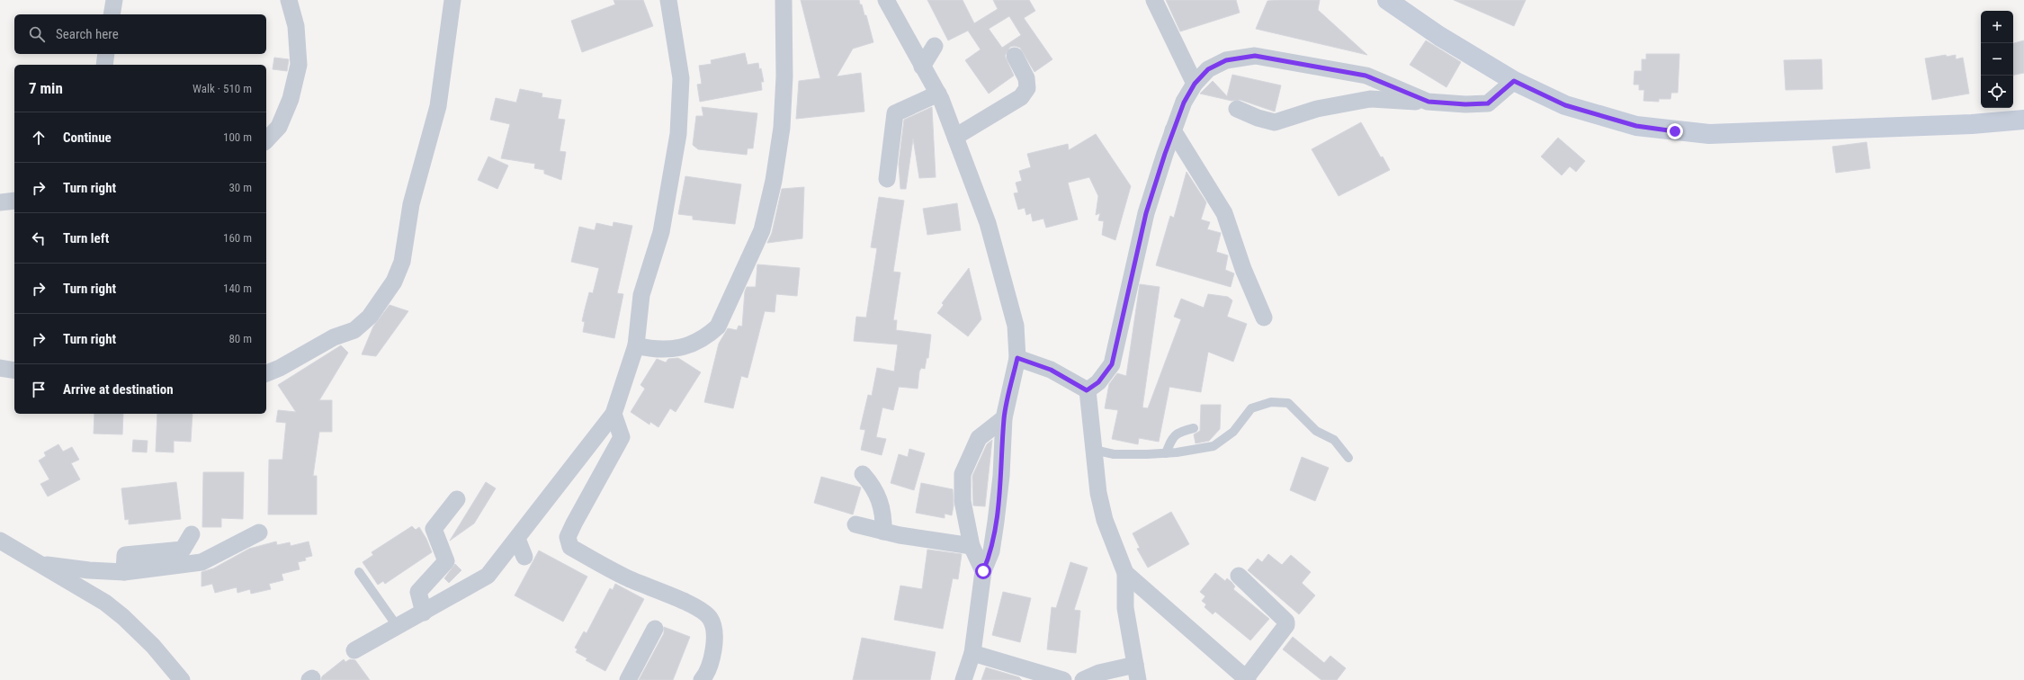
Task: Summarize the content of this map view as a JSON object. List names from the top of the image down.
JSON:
{
  "page": {
    "map_buttons": ["+", "−"],
    "search": "Search here",
    "heading": ["7 min", "Walk · 510 m"],
    "list": [
      ["Continue", "100 m"],
      ["Turn right", "30 m"],
      ["Turn left", "160 m"],
      ["Turn right", "140 m"],
      ["Turn right", "80 m"],
      "Arrive at destination"
    ]
  }
}
